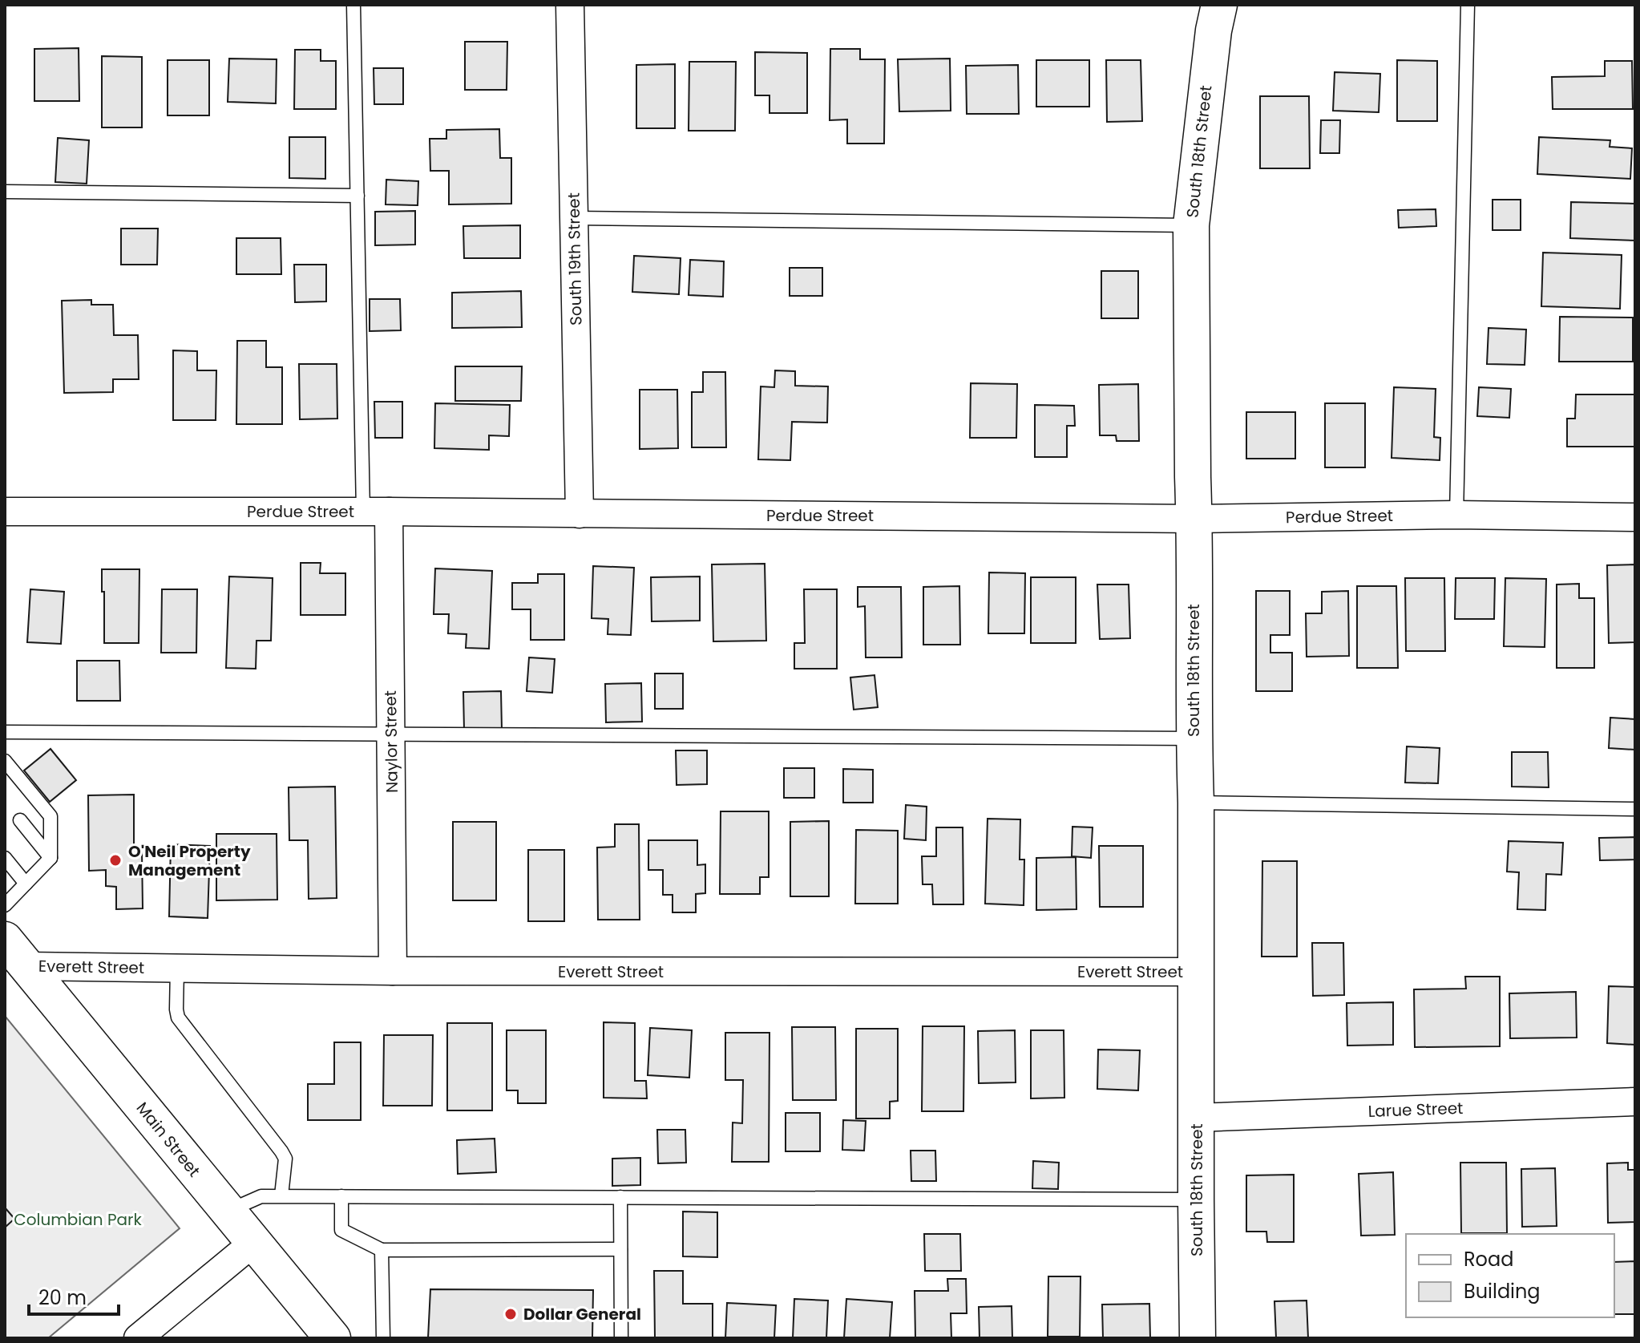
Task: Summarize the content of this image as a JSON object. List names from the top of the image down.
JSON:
{
  "streets": {
    "main road": ["South 18th Street", "Main Street"],
    "street": [
      "South 19th Street",
      "Perdue Street",
      "Naylor Street",
      "Everett Street",
      "Larue Street"
    ]
  },
  "crossings": [
    ["South 18th Street", "Perdue Street"],
    ["South 18th Street", "Everett Street"],
    ["South 18th Street", "Larue Street"],
    ["South 19th Street", "Perdue Street"],
    ["Perdue Street", "Naylor Street"],
    ["Naylor Street", "Everett Street"],
    ["Everett Street", "Main Street"]
  ],
  "parks": ["Columbian Park"],
  "places": ["O'Neil Property Management", "Dollar General"],
  "legend": ["Road", "Building"],
  "scale_bar": "20 m"
}
